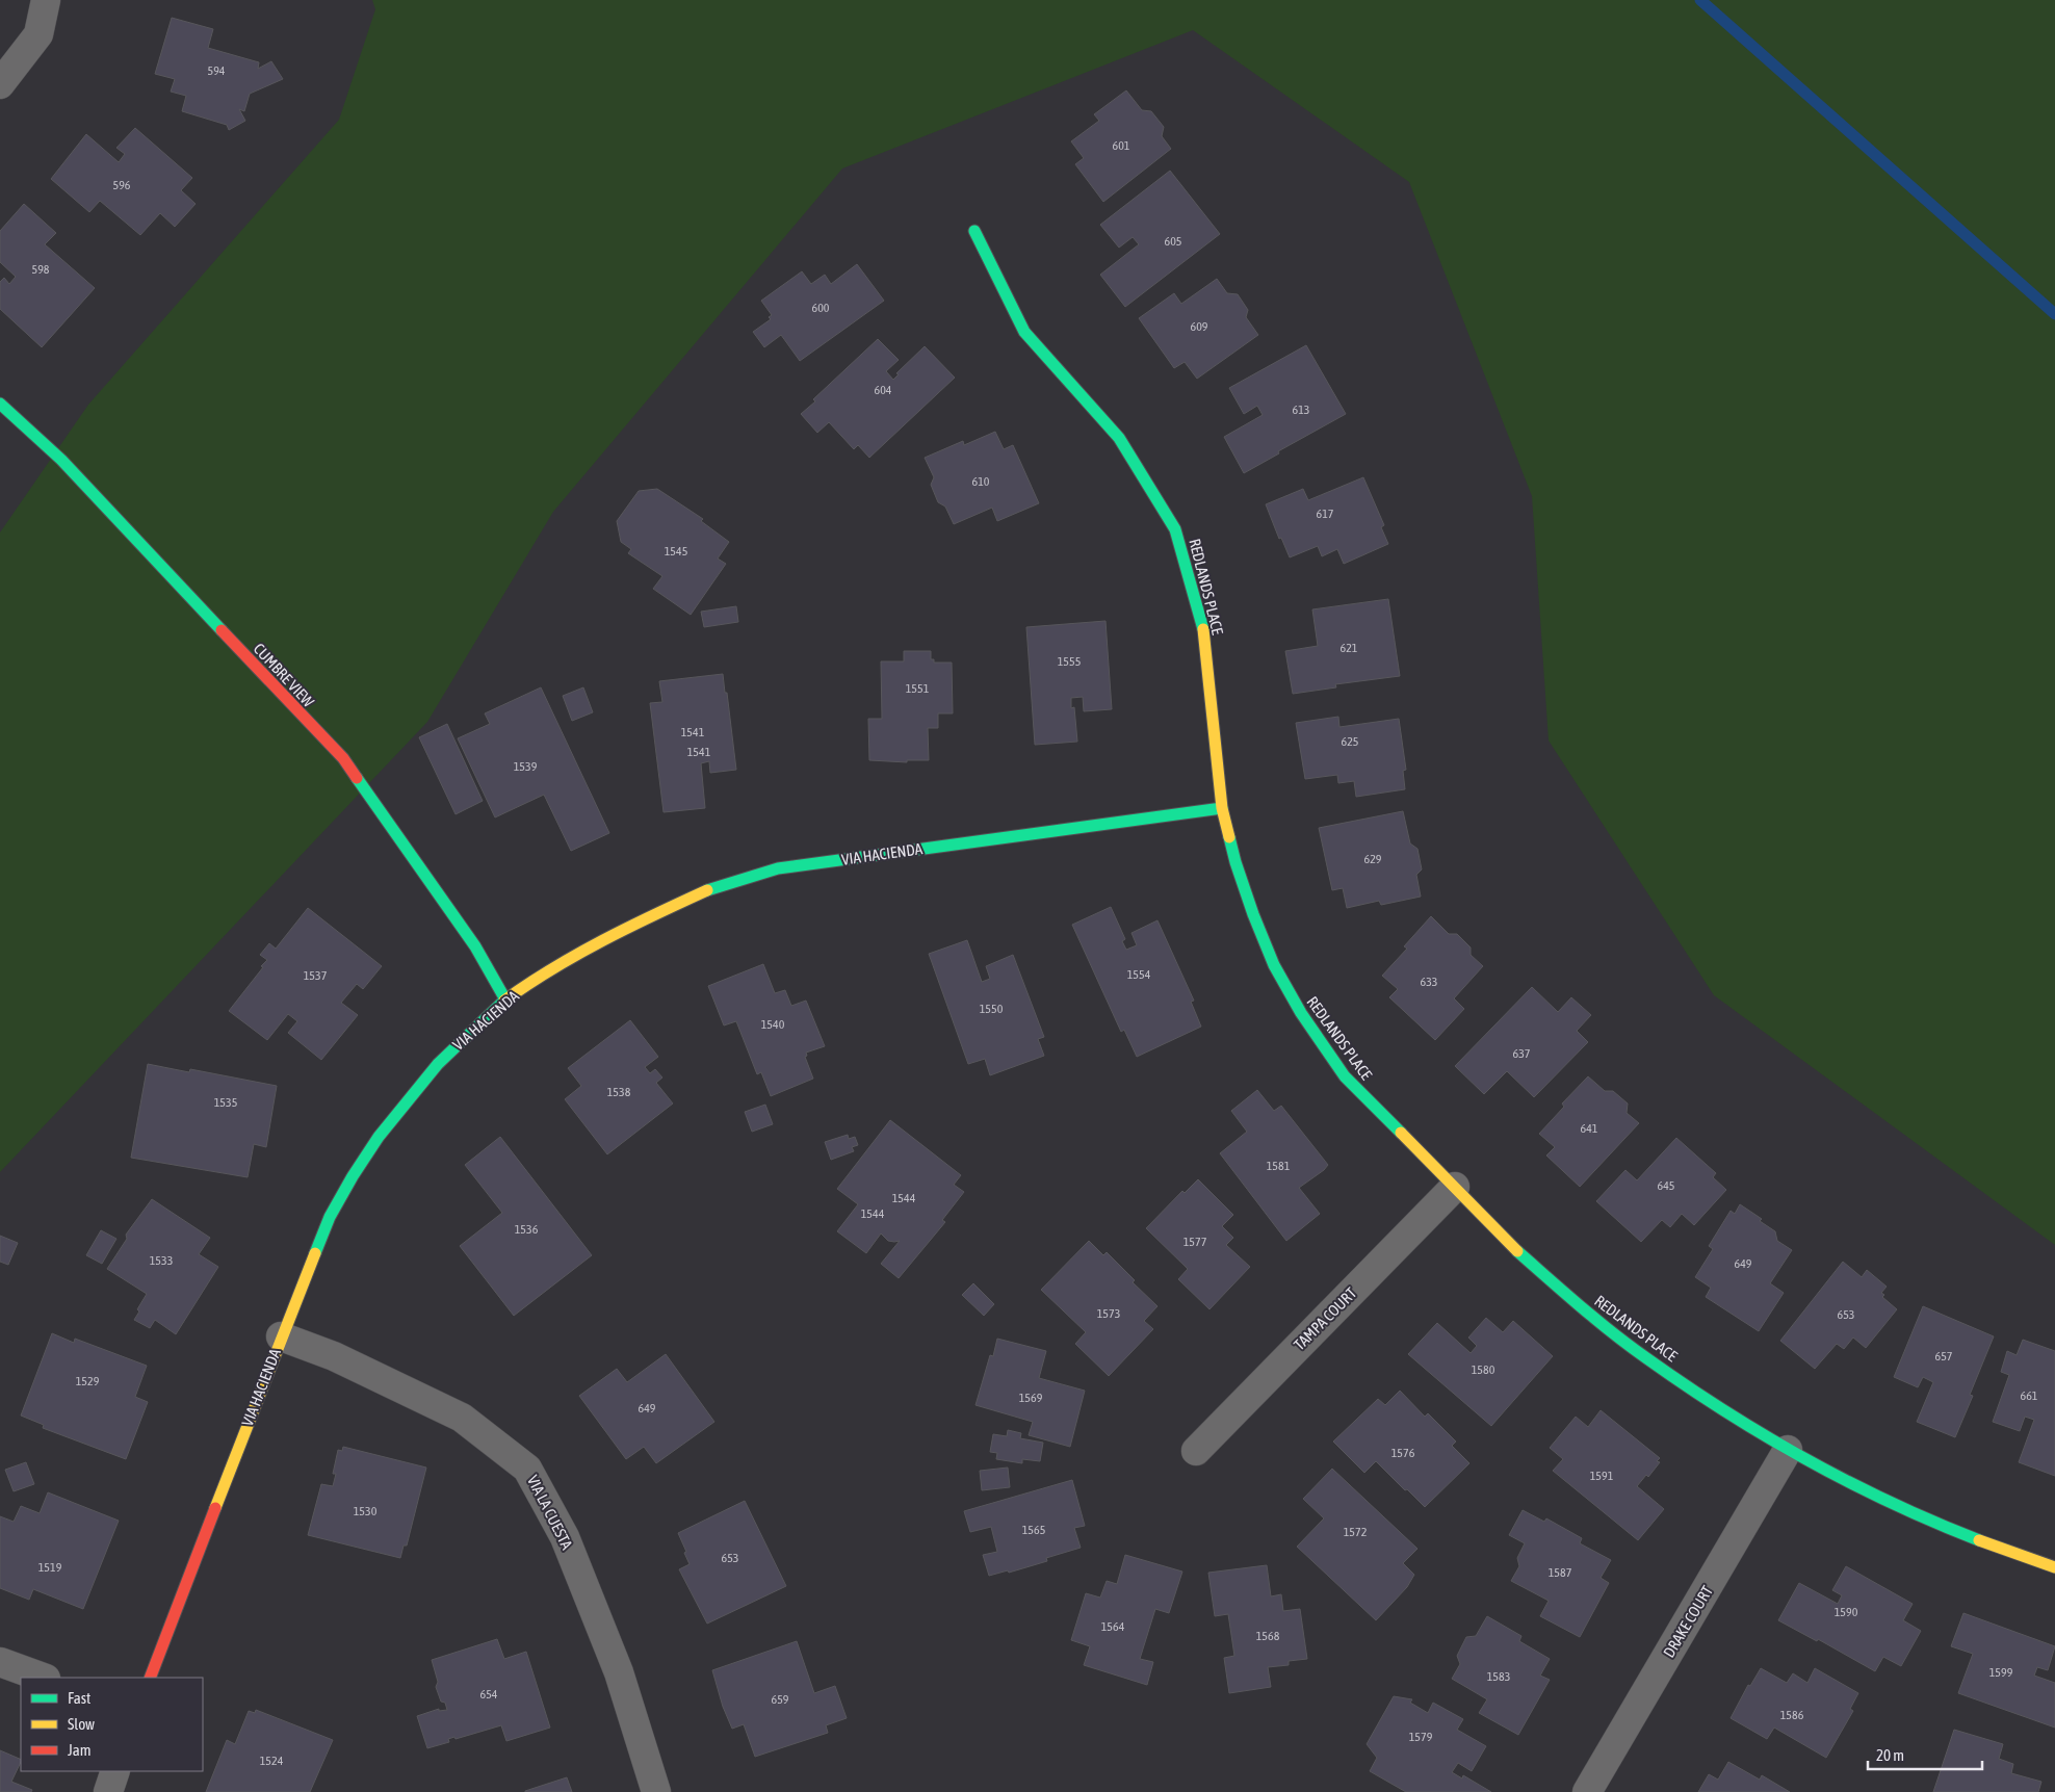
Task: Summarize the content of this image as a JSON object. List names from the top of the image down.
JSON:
{
  "streets": {
    "street": [
      "REDLANDS PLACE",
      "CUMBRE VIEW",
      "VIA HACIENDA",
      "TAMPA COURT",
      "VIA LA CUESTA",
      "DRAKE COURT"
    ]
  },
  "crossings": [
    ["REDLANDS PLACE", "VIA HACIENDA"],
    ["REDLANDS PLACE", "TAMPA COURT"],
    ["REDLANDS PLACE", "DRAKE COURT"],
    ["CUMBRE VIEW", "VIA HACIENDA"],
    ["VIA HACIENDA", "VIA LA CUESTA"]
  ],
  "house_numbers": [
    "594",
    "601",
    "596",
    "605",
    "598",
    "600",
    "609",
    "604",
    "613",
    "610",
    "617",
    "1545",
    "621",
    "1555",
    "1551",
    "1541",
    "625",
    "1541",
    "1539",
    "629",
    "1554",
    "1537",
    "633",
    "1550",
    "1540",
    "637",
    "1538",
    "1535",
    "641",
    "1581",
    "645",
    "1544",
    "1544",
    "1536",
    "1577",
    "1533",
    "649",
    "1573",
    "653",
    "657",
    "1580",
    "1529",
    "661",
    "1569",
    "649",
    "1576",
    "1591",
    "1530",
    "1565",
    "1572",
    "653",
    "1519",
    "1587",
    "1590",
    "1564",
    "1568",
    "1599",
    "1583",
    "654",
    "659",
    "1586",
    "1579",
    "1524"
  ],
  "legend": ["Fast", "Slow", "Jam"],
  "scale_bar": "20 m"
}
